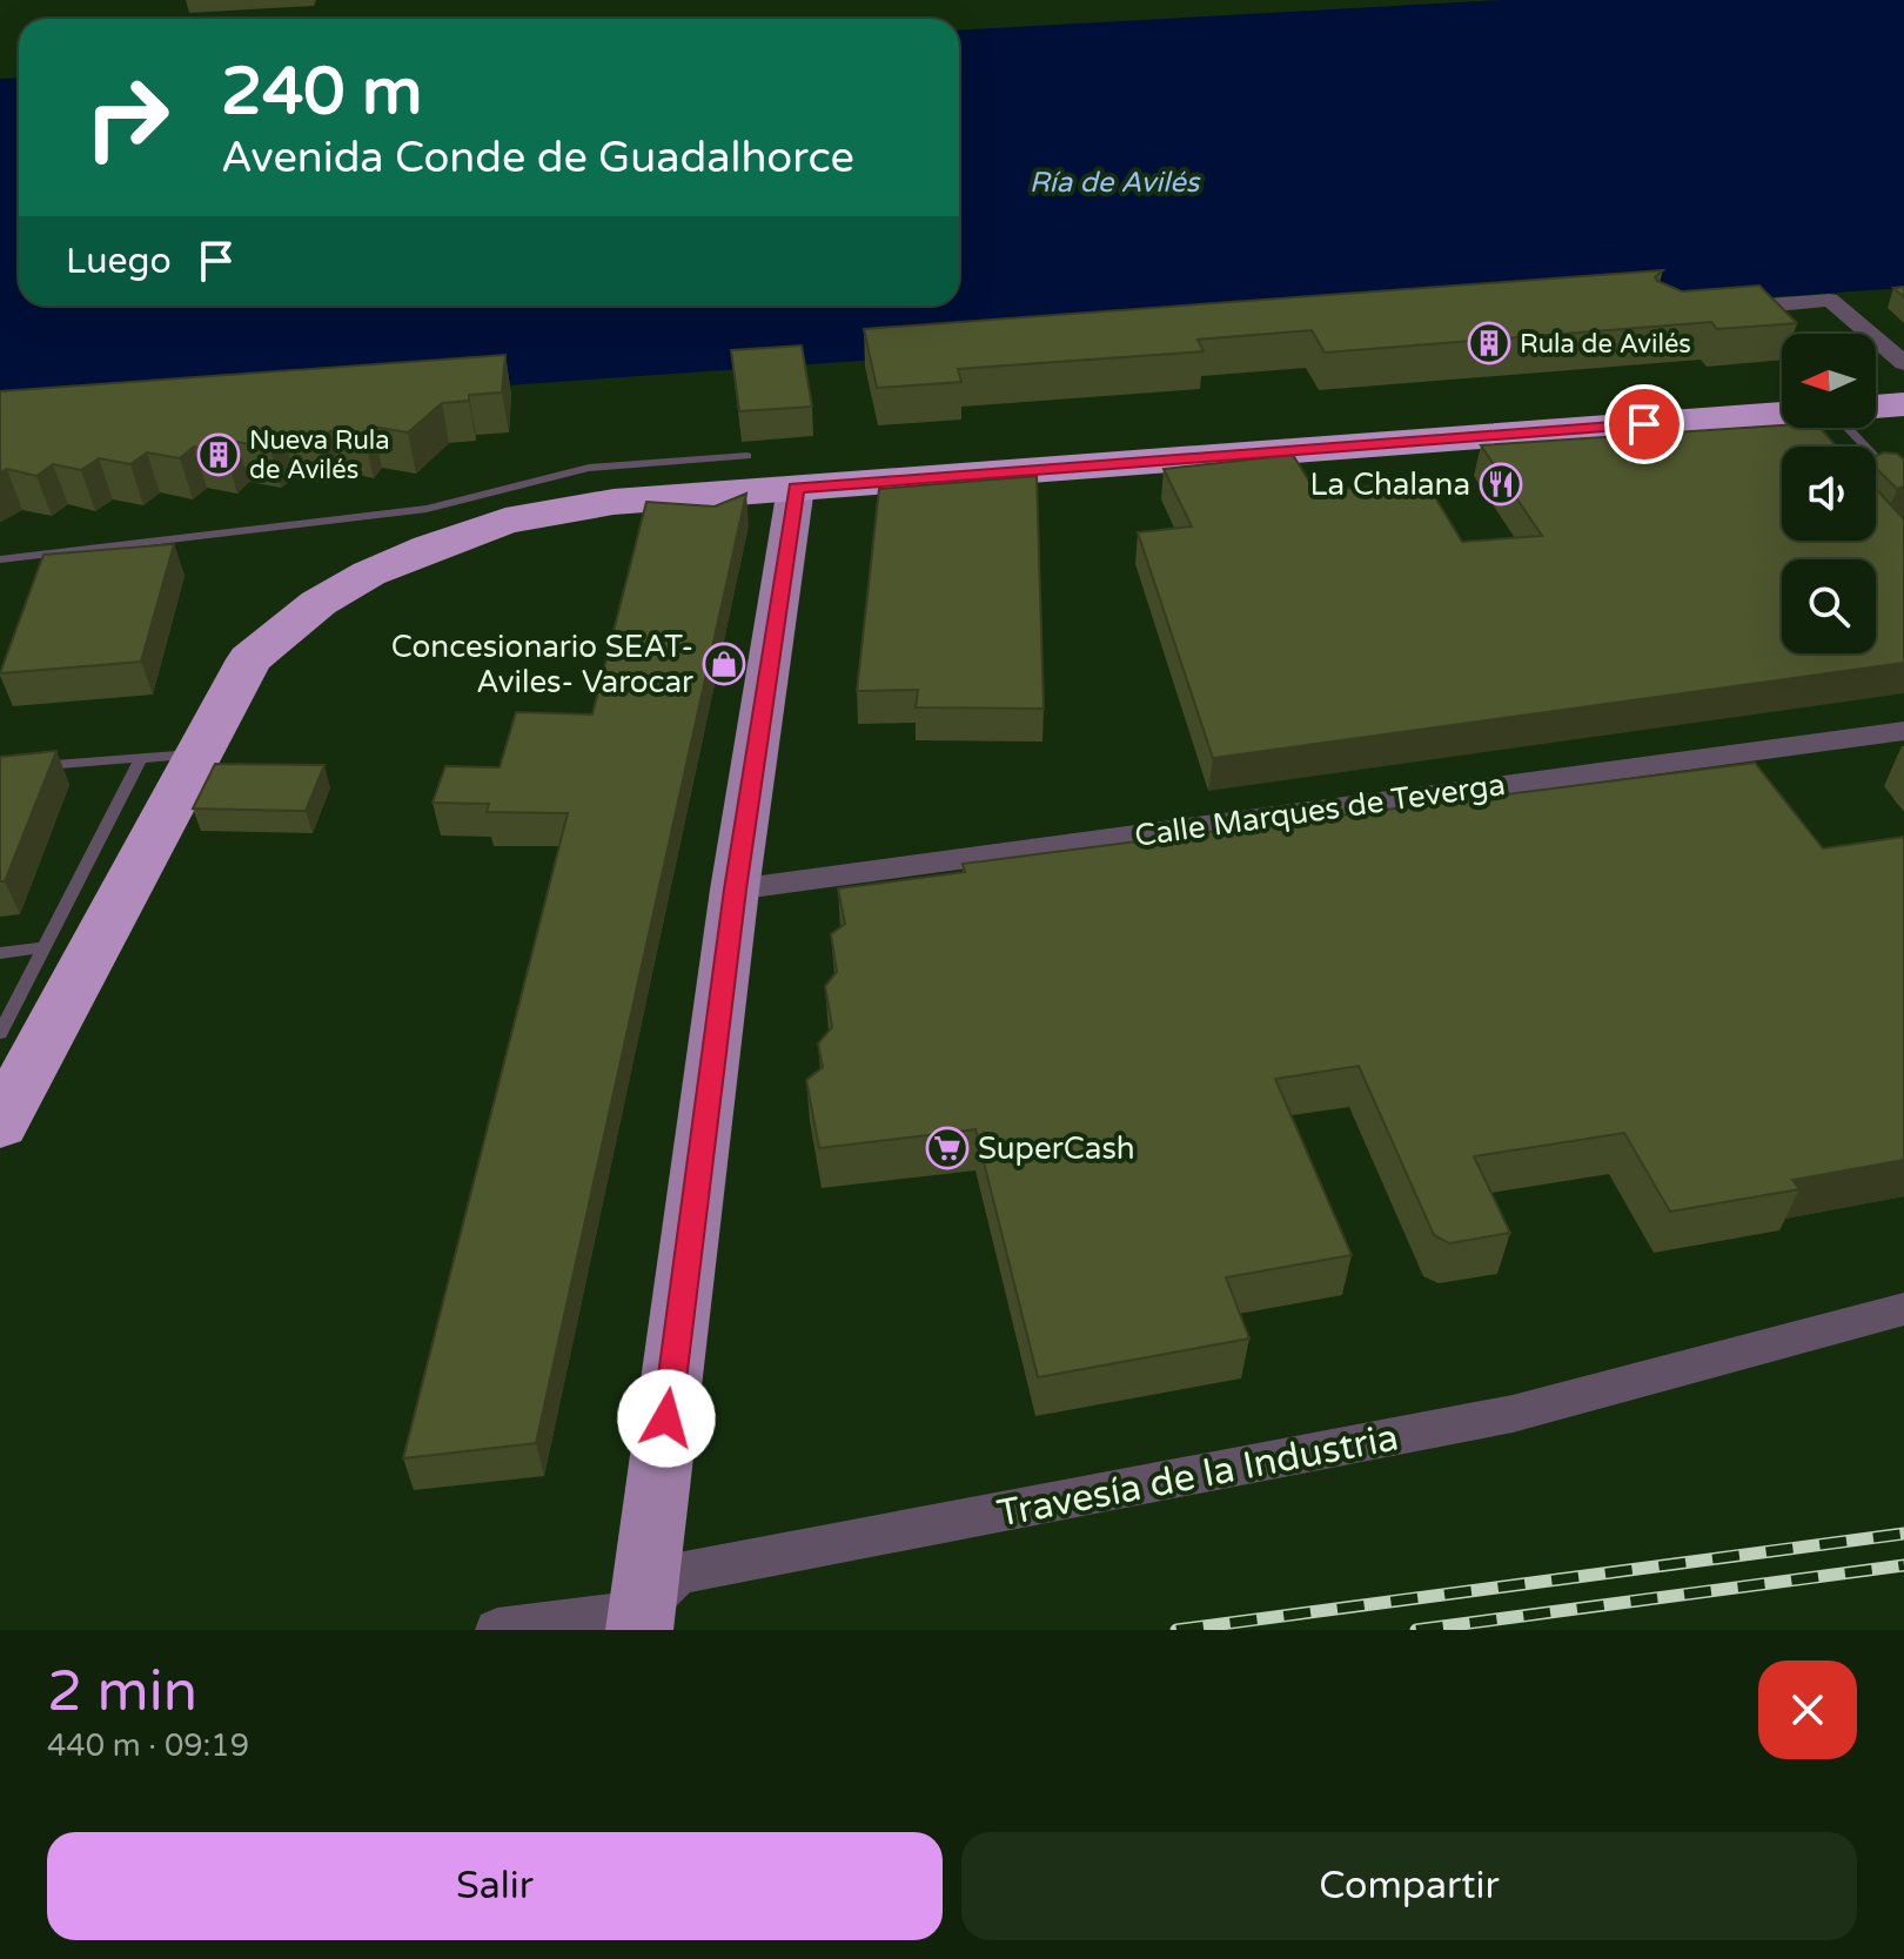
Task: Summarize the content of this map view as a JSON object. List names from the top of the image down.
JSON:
{
  "streets": {
    "street": ["Calle Marques de Teverga", "Travesía de la Industria"]
  },
  "water": ["Ría de Avilés"],
  "places": {
    "building": ["Rula de Avilés", "Nueva Rula de Avilés"],
    "restaurant": ["La Chalana"],
    "shop": ["Concesionario SEAT- Aviles- Varocar"],
    "supermarket": ["SuperCash"]
  },
  "north": "left",
  "page": {
    "turn": ["240 m", "Avenida Conde de Guadalhorce"],
    "then": "Luego",
    "heading": ["2 min", "440 m · 09:19"],
    "buttons": ["Salir", "Compartir"]
  }
}
